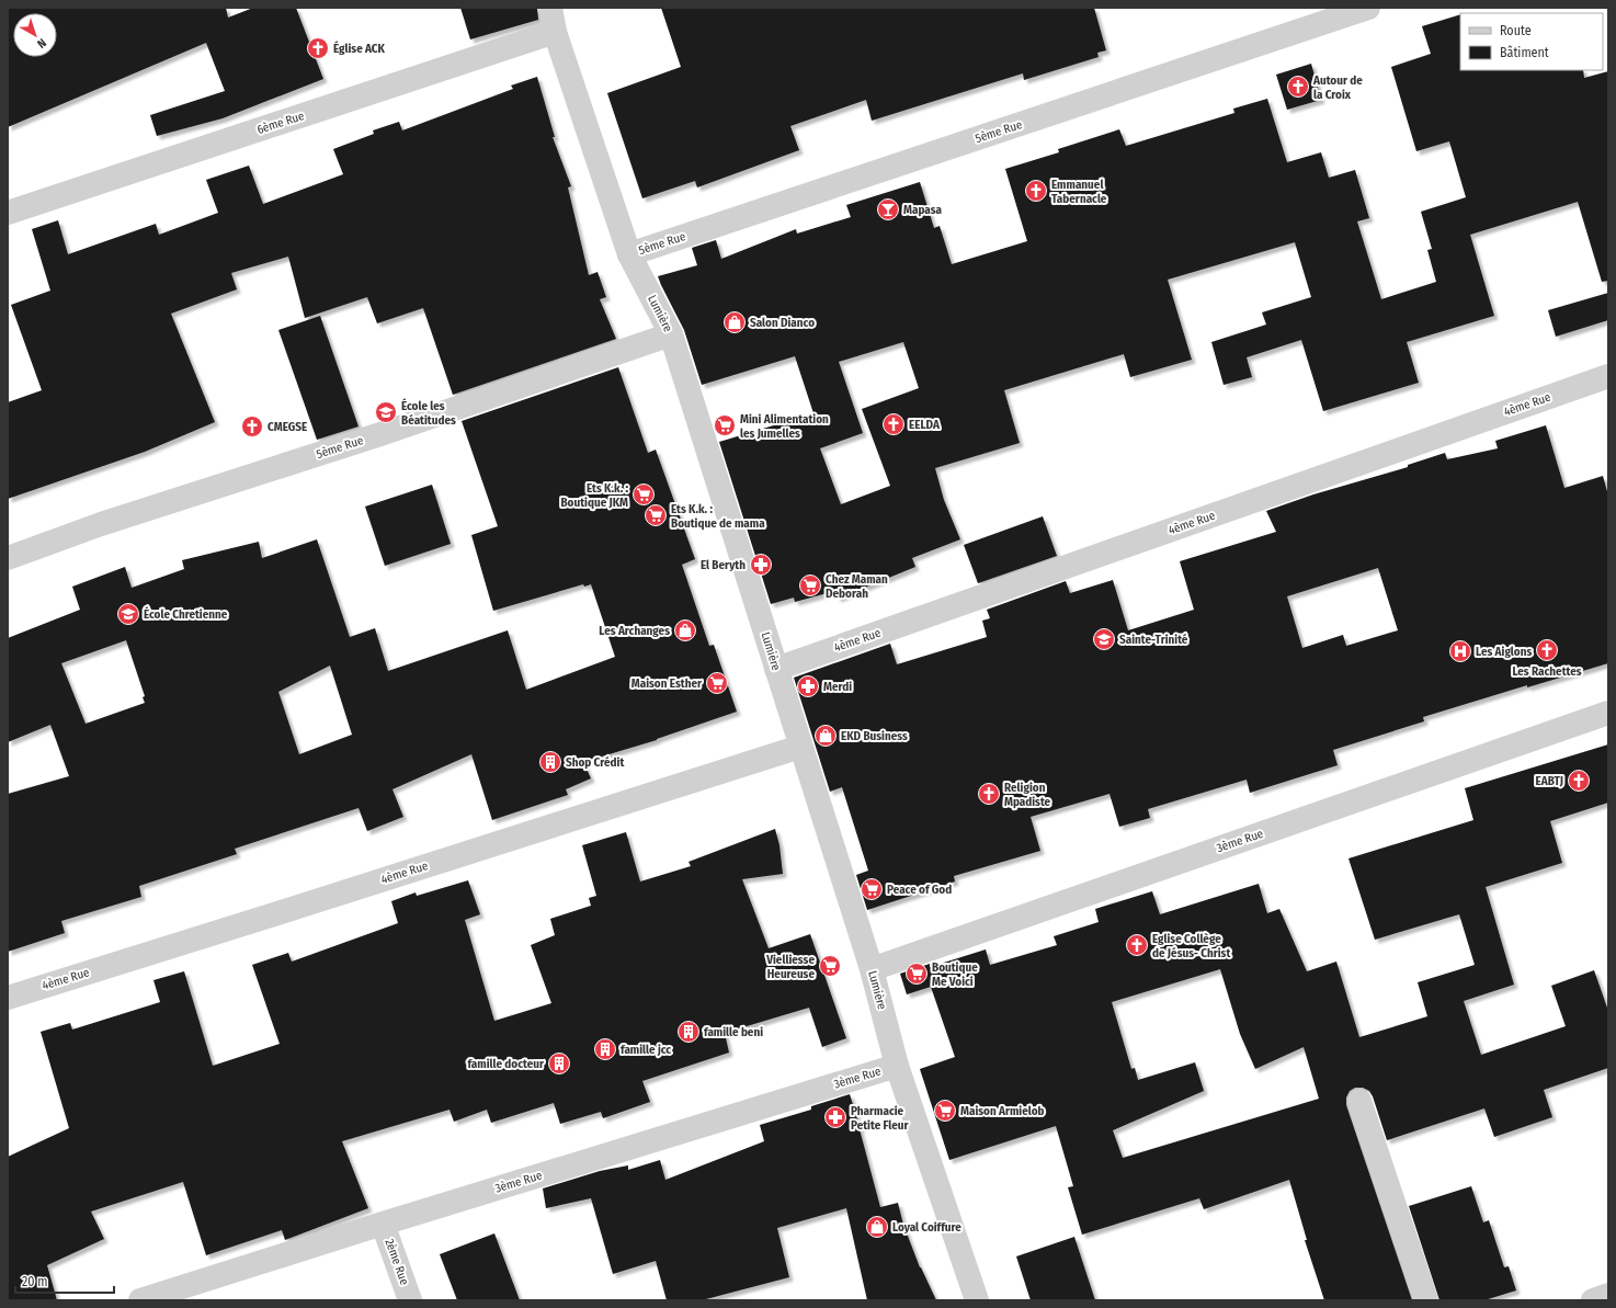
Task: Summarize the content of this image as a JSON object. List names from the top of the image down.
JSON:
{
  "streets": {
    "street": [
      "6ème Rue",
      "5ème Rue",
      "Lumière",
      "4ème Rue",
      "3ème Rue",
      "2ème Rue"
    ]
  },
  "crossings": [
    ["6ème Rue", "Lumière"],
    ["5ème Rue", "Lumière"],
    ["Lumière", "4ème Rue"],
    ["Lumière", "3ème Rue"],
    ["3ème Rue", "2ème Rue"]
  ],
  "places": {
    "church": [
      "Église ACK",
      "Autour de la Croix",
      "Emmanuel Tabernacle",
      "EELDA",
      "CMEGSE",
      "Les Rachettes",
      "EABTJ",
      "Religion Mpadiste",
      "Eglise Collège de Jésus- Christ"
    ],
    "bar": ["Mapasa"],
    "shop": [
      "Salon Dianco",
      "Les Archanges",
      "EKD Business",
      "Loyal Coiffure"
    ],
    "school or university": ["École les Béatitudes", "École Chretienne", "Sainte-Trinité"],
    "supermarket": [
      "Mini Alimentation les Jumelles",
      "Ets K.k. : Boutique JKM",
      "Ets K.k. : Boutique de mama",
      "Chez Maman Deborah",
      "Maison Esther",
      "Peace of God",
      "Vielliesse Heureuse",
      "Boutique Me Voici",
      "Maison Armielob"
    ],
    "pharmacy": ["El Beryth", "Merdi", "Pharmacie Petite Fleur"],
    "hospital": ["Les Aiglons"],
    "building": [
      "Shop Crédit",
      "famille beni",
      "famille jcc",
      "famille docteur"
    ]
  },
  "legend": ["Route", "Bâtiment"],
  "scale_bar": "20 m",
  "north": "bottom right"
}
